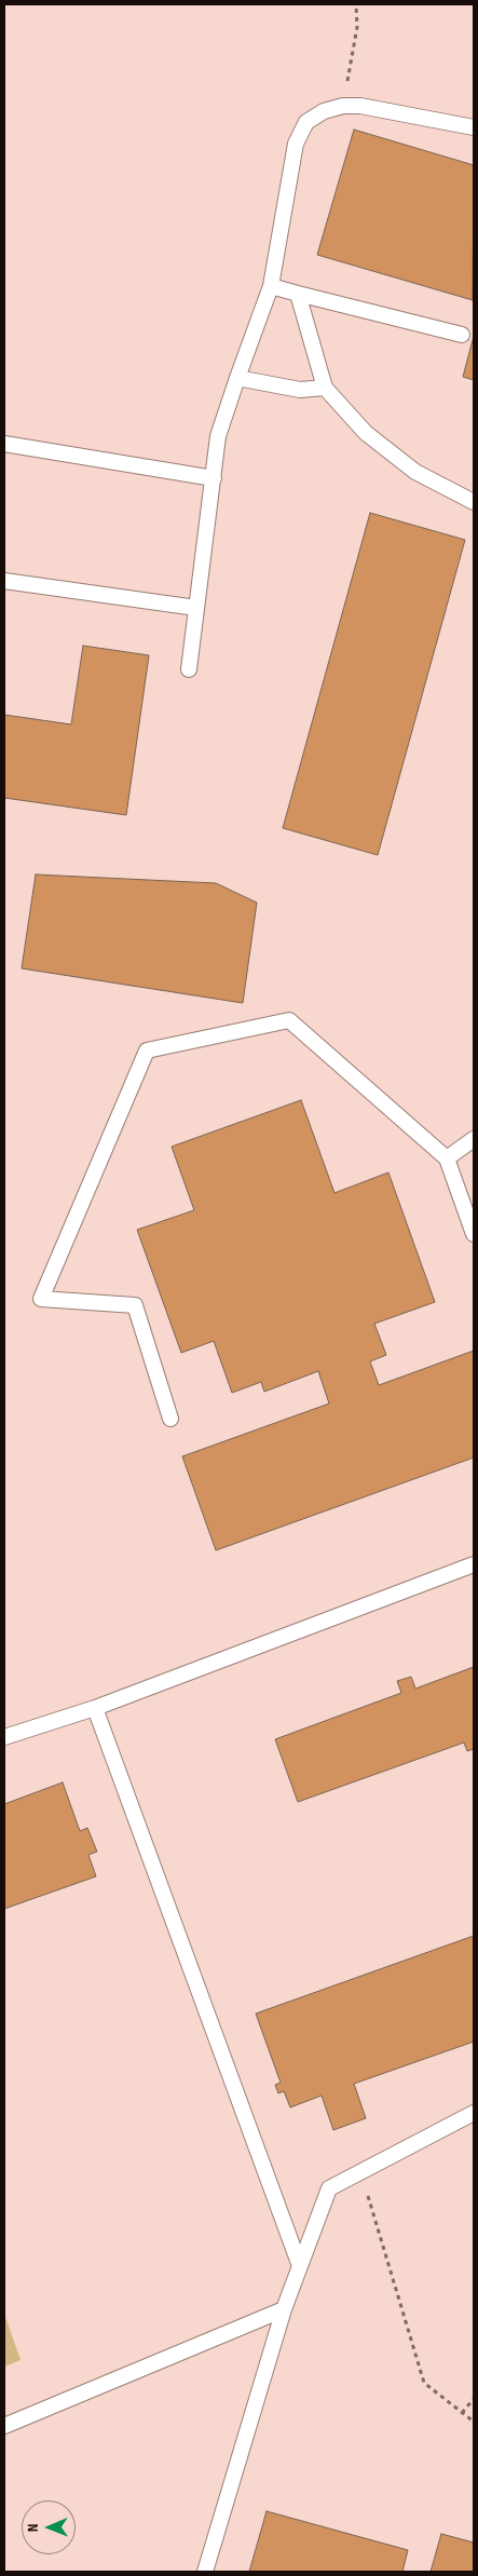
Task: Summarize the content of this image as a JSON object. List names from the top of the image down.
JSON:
{
  "north": "left"
}
